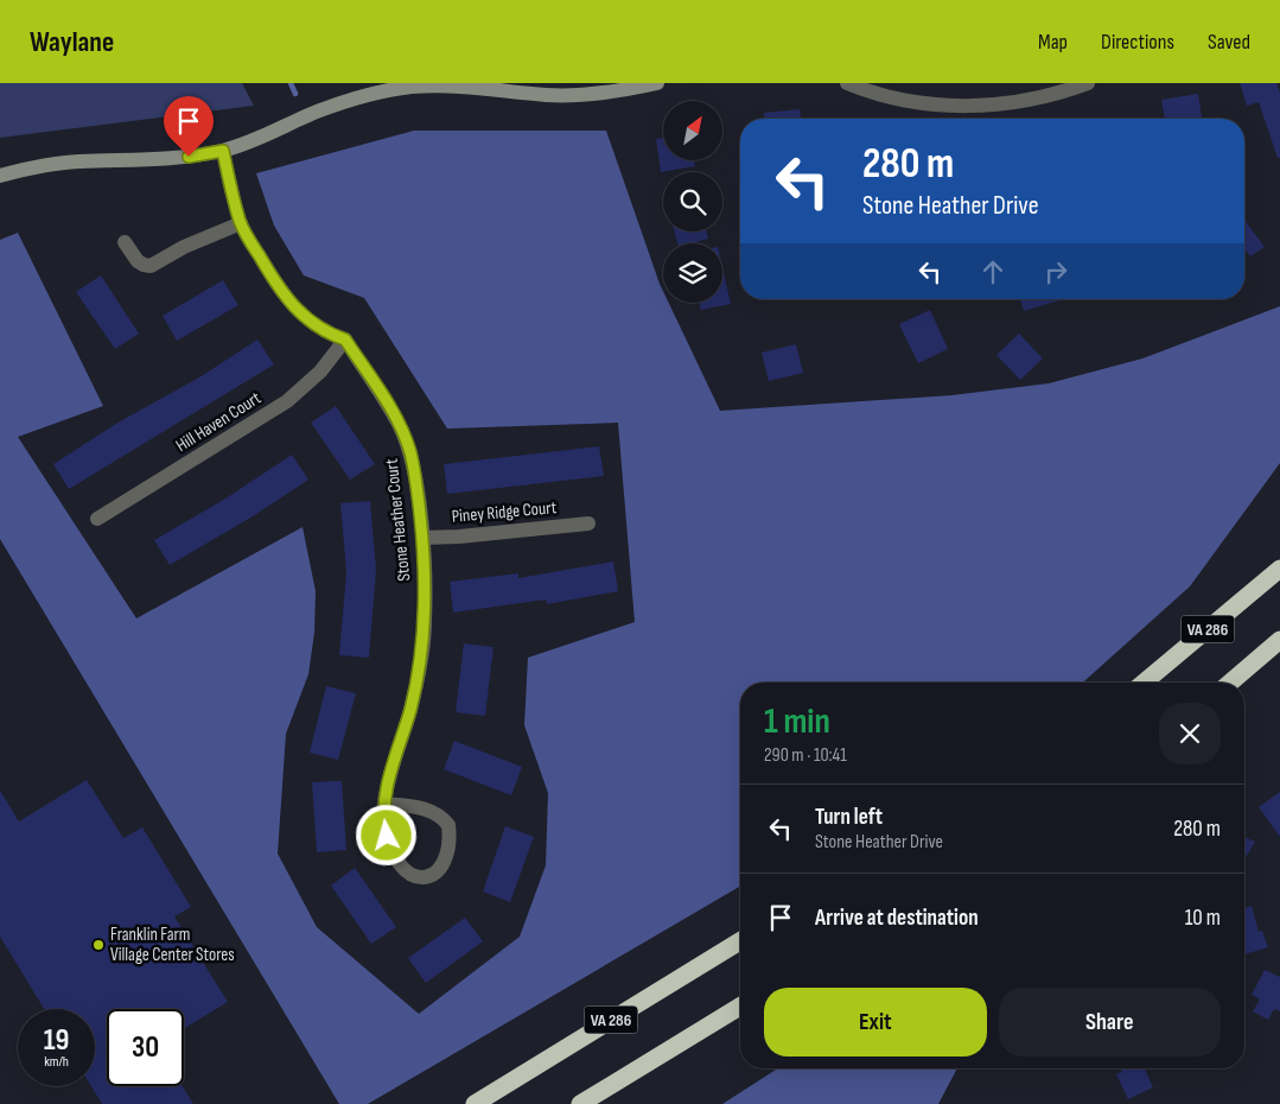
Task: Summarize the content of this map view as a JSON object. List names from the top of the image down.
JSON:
{
  "streets": {
    "highway": ["VA 286"],
    "street": ["Hill Haven Court", "Piney Ridge Court", "Stone Heather Court"]
  },
  "crossings": [
    ["Hill Haven Court", "Stone Heather Court"],
    ["Piney Ridge Court", "Stone Heather Court"]
  ],
  "places": ["Franklin Farm Village Center Stores"],
  "north": "top right",
  "page": {
    "header": "Waylane",
    "nav": ["Map", "Directions", "Saved"],
    "turn": ["280 m", "Stone Heather Drive"],
    "heading": ["1 min", "290 m · 10:41"],
    "list": [
      {
        "name": "Turn left",
        "note": "Stone Heather Drive",
        "value": "280 m"
      },
      {
        "name": "Arrive at destination",
        "value": "10 m"
      }
    ],
    "buttons": ["Exit", "Share"],
    "speed": "19 km/h",
    "limit": "30"
  }
}
